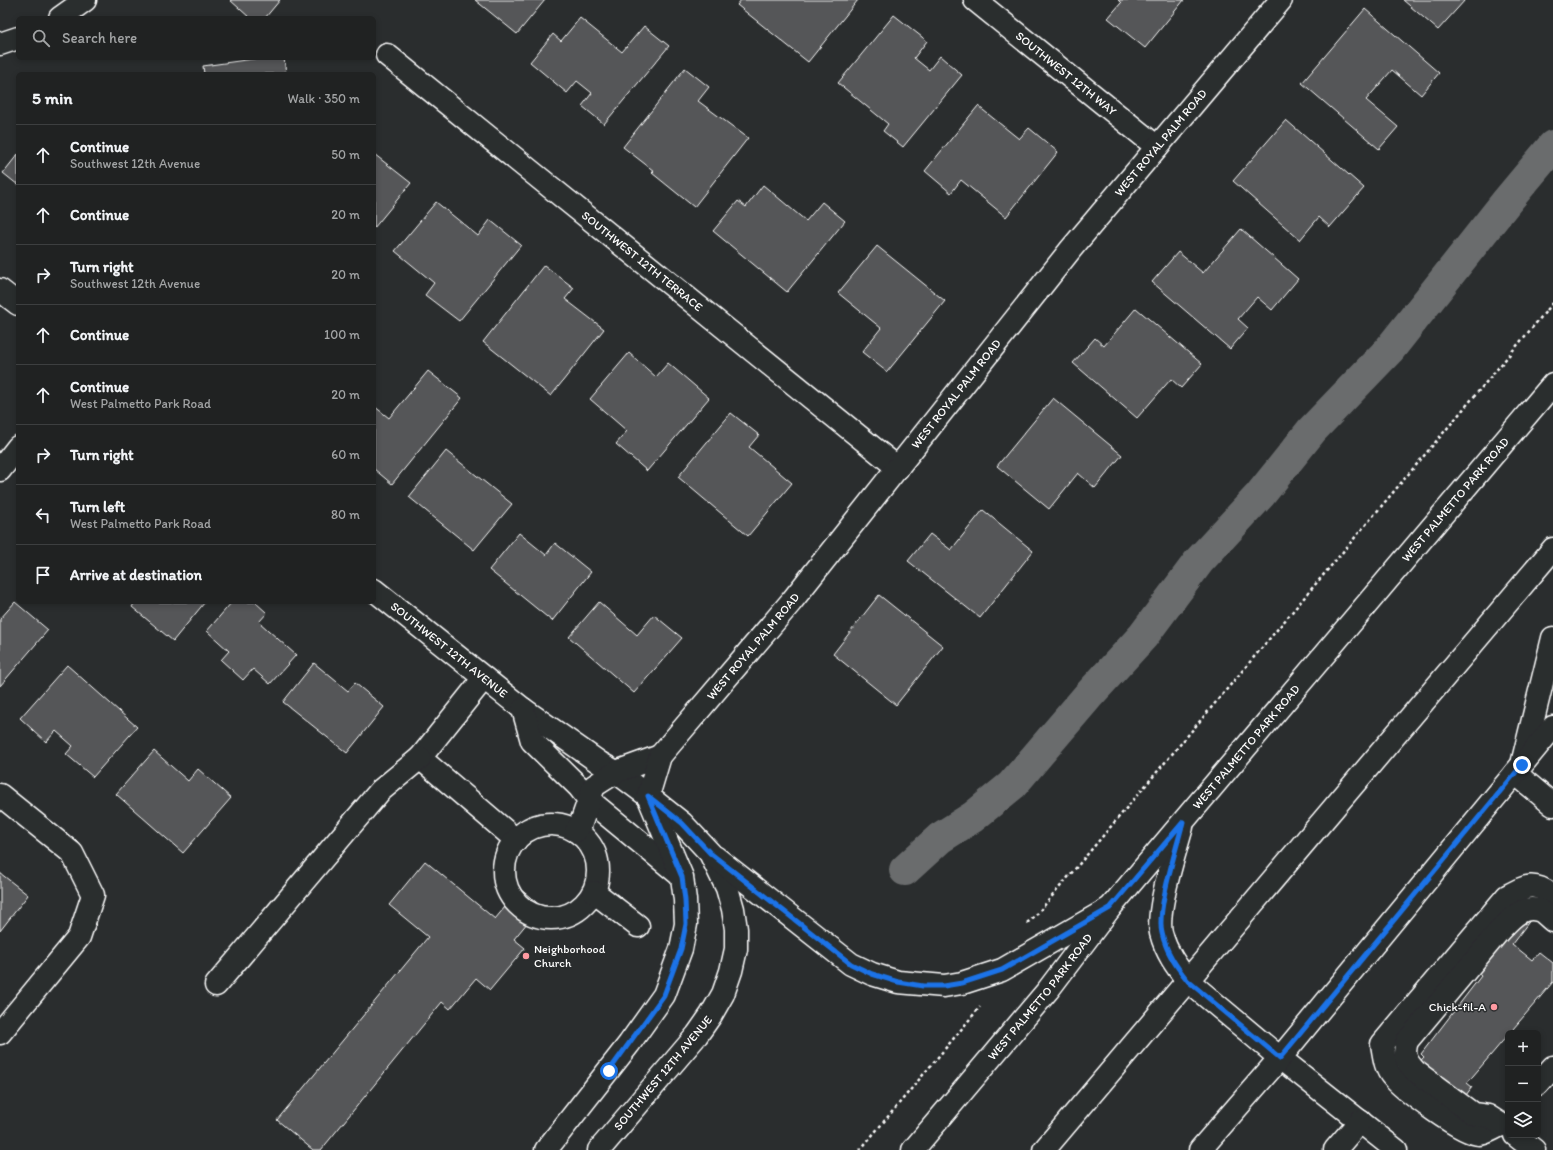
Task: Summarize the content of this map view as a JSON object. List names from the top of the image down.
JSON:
{
  "streets": {
    "street": [
      "SOUTHWEST 12TH WAY",
      "WEST ROYAL PALM ROAD",
      "SOUTHWEST 12TH TERRACE",
      "WEST PALMETTO PARK ROAD",
      "SOUTHWEST 12TH AVENUE"
    ]
  },
  "crossings": [
    ["SOUTHWEST 12TH WAY", "WEST ROYAL PALM ROAD"],
    ["WEST ROYAL PALM ROAD", "SOUTHWEST 12TH TERRACE"],
    ["WEST ROYAL PALM ROAD", "SOUTHWEST 12TH AVENUE"]
  ],
  "places": ["Neighborhood Church", "Chick-fil-A"],
  "page": {
    "search": "Search here",
    "heading": ["5 min", "Walk · 350 m"],
    "list": [
      ["Continue", "Southwest 12th Avenue", "50 m"],
      ["Continue", "20 m"],
      ["Turn right", "Southwest 12th Avenue", "20 m"],
      ["Continue", "100 m"],
      ["Continue", "West Palmetto Park Road", "20 m"],
      ["Turn right", "60 m"],
      ["Turn left", "West Palmetto Park Road", "80 m"],
      "Arrive at destination"
    ],
    "map_buttons": ["+", "−"]
  }
}
